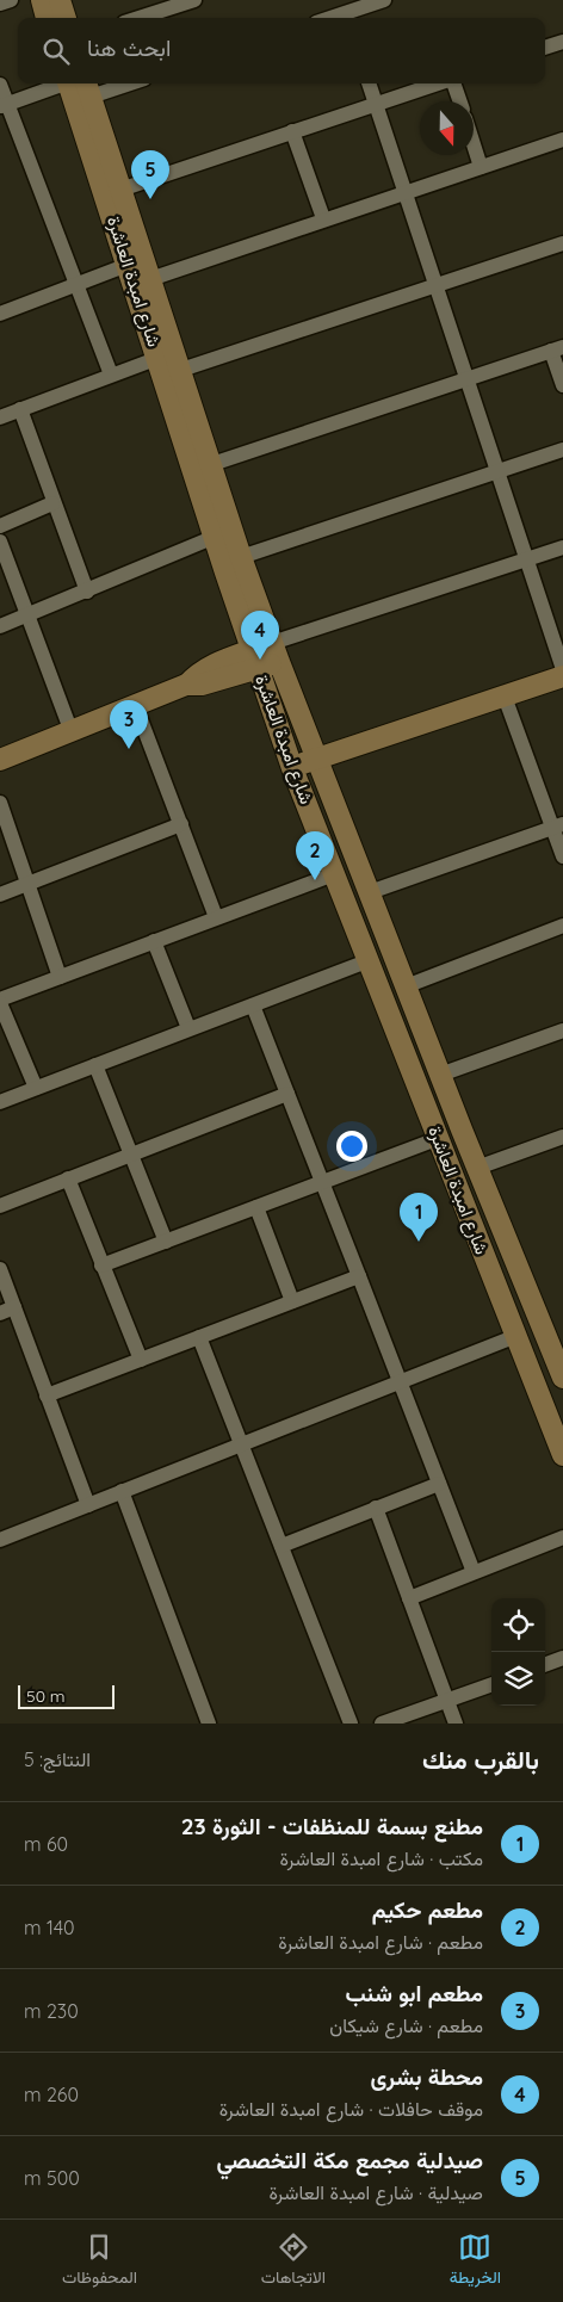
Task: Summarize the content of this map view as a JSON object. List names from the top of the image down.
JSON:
{
  "streets": {
    "main road": ["شارع امبدة العاشرة"]
  },
  "scale_bar": "50 m",
  "north": "bottom",
  "page": {
    "search": "ابحث هنا",
    "pins": [
      "5",
      "4",
      "3",
      "2",
      "1"
    ],
    "scale": "50 m",
    "heading": ["بالقرب منك", "النتائج: 5"],
    "list": [
      {
        "mark": "1",
        "name": "مطنع بسمة للمنظفات - الثورة 23",
        "note": "مكتب · شارع امبدة العاشرة",
        "value": "60 m"
      },
      {
        "mark": "2",
        "name": "مطعم حكيم",
        "note": "مطعم · شارع امبدة العاشرة",
        "value": "140 m"
      },
      {
        "mark": "3",
        "name": "مطعم ابو شنب",
        "note": "مطعم · شارع شيكان",
        "value": "230 m"
      },
      {
        "mark": "4",
        "name": "محطة بشرى",
        "note": "موقف حافلات · شارع امبدة العاشرة",
        "value": "260 m"
      },
      {
        "mark": "5",
        "name": "صيدلية مجمع مكة التخصصي",
        "note": "صيدلية · شارع امبدة العاشرة",
        "value": "500 m"
      }
    ],
    "nav": ["الخريطة", "الاتجاهات", "المحفوظات"]
  }
}
